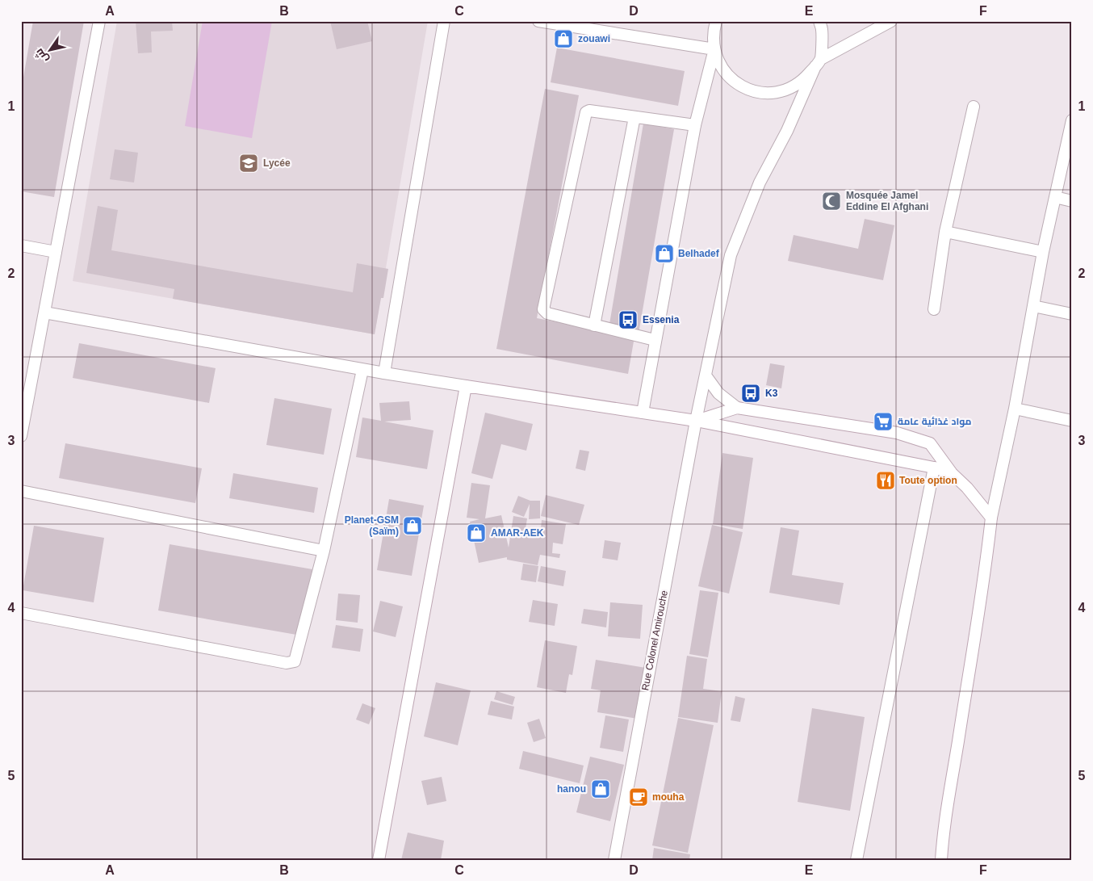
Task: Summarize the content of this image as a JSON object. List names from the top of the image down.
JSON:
{
  "streets": {
    "street": ["Rue Colonel Amirouche"]
  },
  "places": {
    "shop": [
      "zouawi",
      "Belhadef",
      "Planet-GSM (Saïm)",
      "AMAR-AEK",
      "hanou"
    ],
    "school or university": ["Lycée"],
    "mosque": ["Mosquée Jamel Eddine El Afghani"],
    "bus stop": ["Essenia", "K3"],
    "supermarket": ["مواد غذائية عامة"],
    "restaurant": ["Toute option"],
    "cafe": ["mouha"]
  },
  "north": "bottom left",
  "grid": {
    "columns": [
      "A",
      "B",
      "C",
      "D",
      "E",
      "F"
    ],
    "rows": [
      "1",
      "2",
      "3",
      "4",
      "5"
    ]
  }
}
